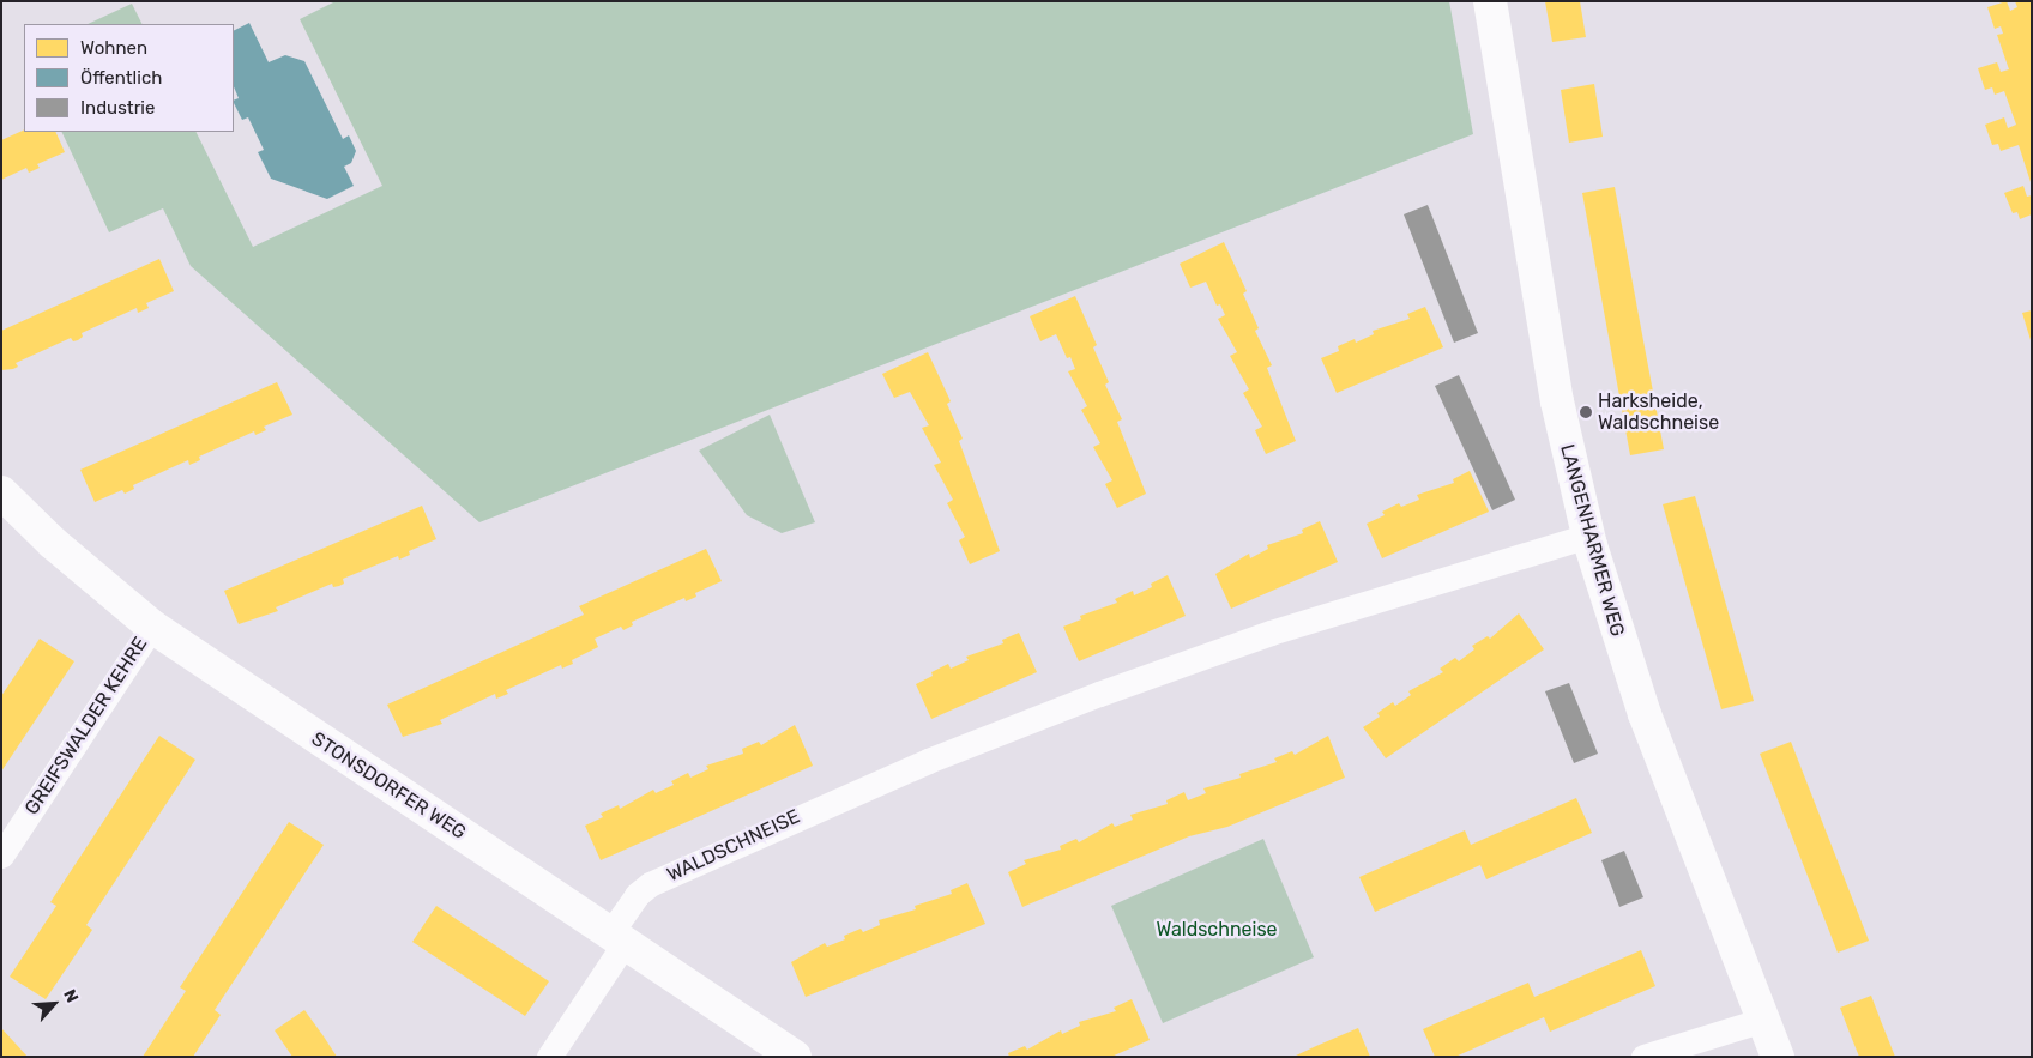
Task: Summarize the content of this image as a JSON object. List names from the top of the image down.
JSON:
{
  "streets": {
    "main road": ["LANGENHARMER WEG", "STONSDORFER WEG"],
    "street": ["GREIFSWALDER KEHRE", "WALDSCHNEISE"]
  },
  "crossings": [
    ["LANGENHARMER WEG", "WALDSCHNEISE"],
    ["GREIFSWALDER KEHRE", "STONSDORFER WEG"],
    ["STONSDORFER WEG", "WALDSCHNEISE"]
  ],
  "parks": ["Waldschneise"],
  "places": ["Harksheide, Waldschneise"],
  "legend": ["Wohnen", "Öffentlich", "Industrie"],
  "north": "top right"
}
